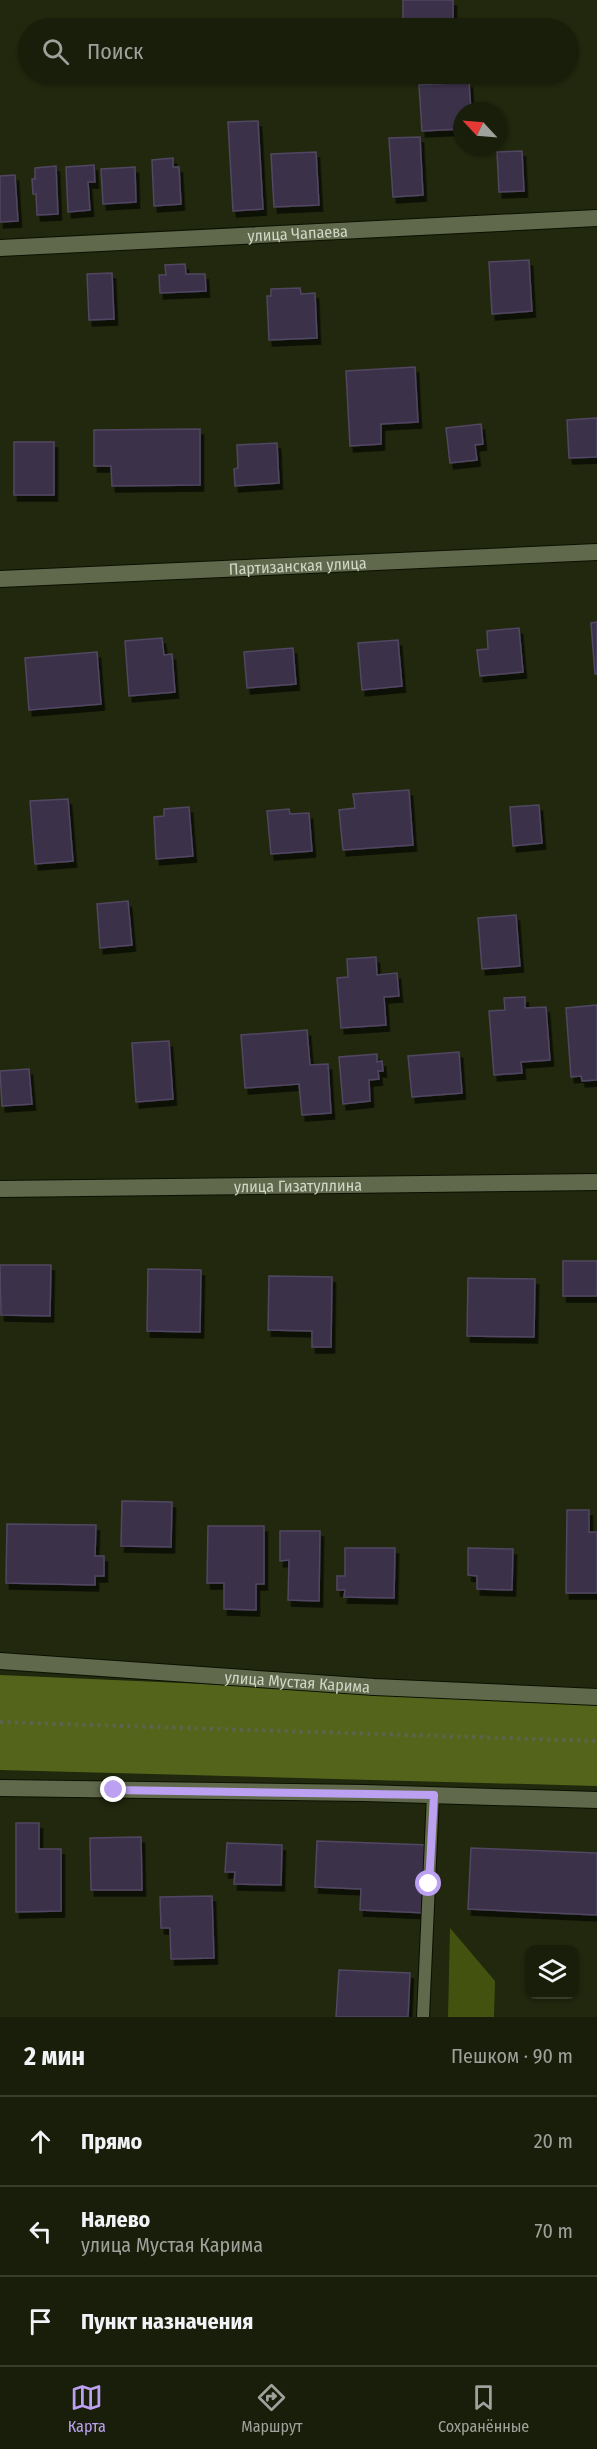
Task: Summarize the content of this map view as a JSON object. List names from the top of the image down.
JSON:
{
  "streets": {
    "street": [
      "улица Чапаева",
      "Партизанская улица",
      "улица Гизатуллина",
      "улица Мустая Карима"
    ]
  },
  "north": "top left",
  "page": {
    "search": "Поиск",
    "heading": ["2 мин", "Пешком · 90 m"],
    "list": [
      ["Прямо", "20 m"],
      ["Налево", "улица Мустая Карима", "70 m"],
      "Пункт назначения"
    ],
    "nav": ["Карта", "Маршрут", "Сохранённые"]
  }
}
